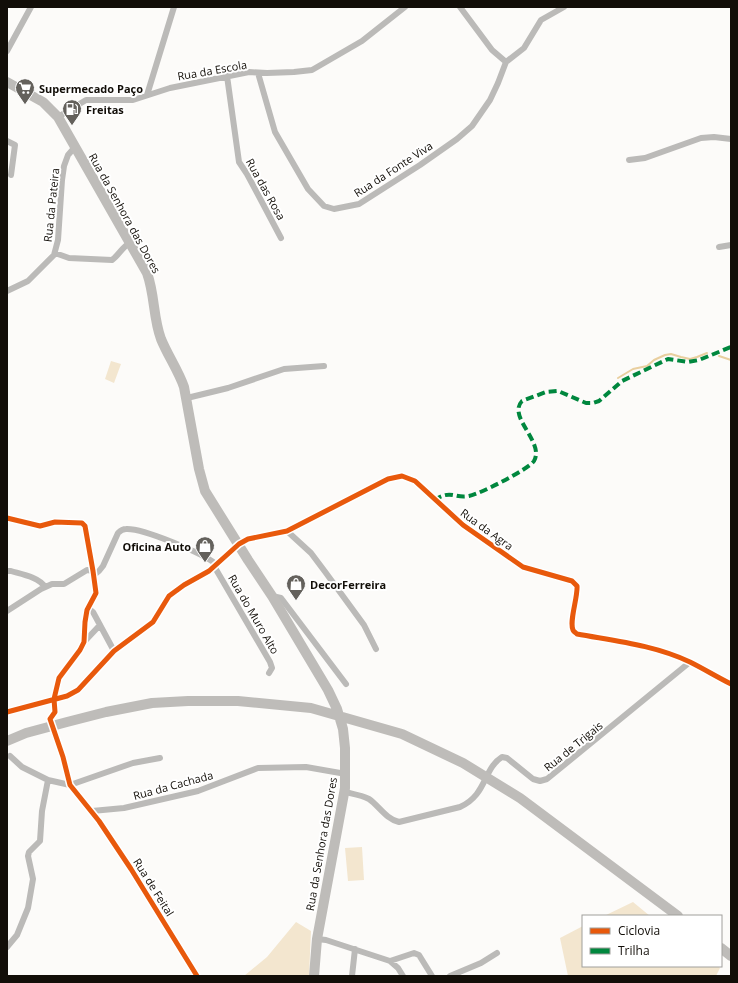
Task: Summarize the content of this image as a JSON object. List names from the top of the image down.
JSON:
{
  "streets": {
    "main road": ["Rua da Senhora das Dores"],
    "street": [
      "Rua da Escola",
      "Rua da Fonte Viva",
      "Rua das Rosa",
      "Rua da Pateira",
      "Rua da Agra",
      "Rua do Muro Alto",
      "Rua de Trigais",
      "Rua da Cachada",
      "Rua de Feital"
    ]
  },
  "crossings": [
    ["Rua da Escola", "Rua da Fonte Viva"],
    ["Rua da Escola", "Rua das Rosa"],
    ["Rua da Escola", "Rua da Senhora das Dores"],
    ["Rua da Pateira", "Rua da Senhora das Dores"],
    ["Rua da Senhora das Dores", "Rua da Agra"],
    ["Rua da Senhora das Dores", "Rua de Trigais"],
    ["Rua da Senhora das Dores", "Rua da Cachada"],
    ["Rua da Agra", "Rua de Trigais"],
    ["Rua da Cachada", "Rua de Feital"]
  ],
  "places": {
    "supermarket": ["Supermecado Paço"],
    "fuel station": ["Freitas"],
    "shop": ["Oficina Auto", "DecorFerreira"]
  },
  "legend": ["Ciclovia", "Trilha"]
}
